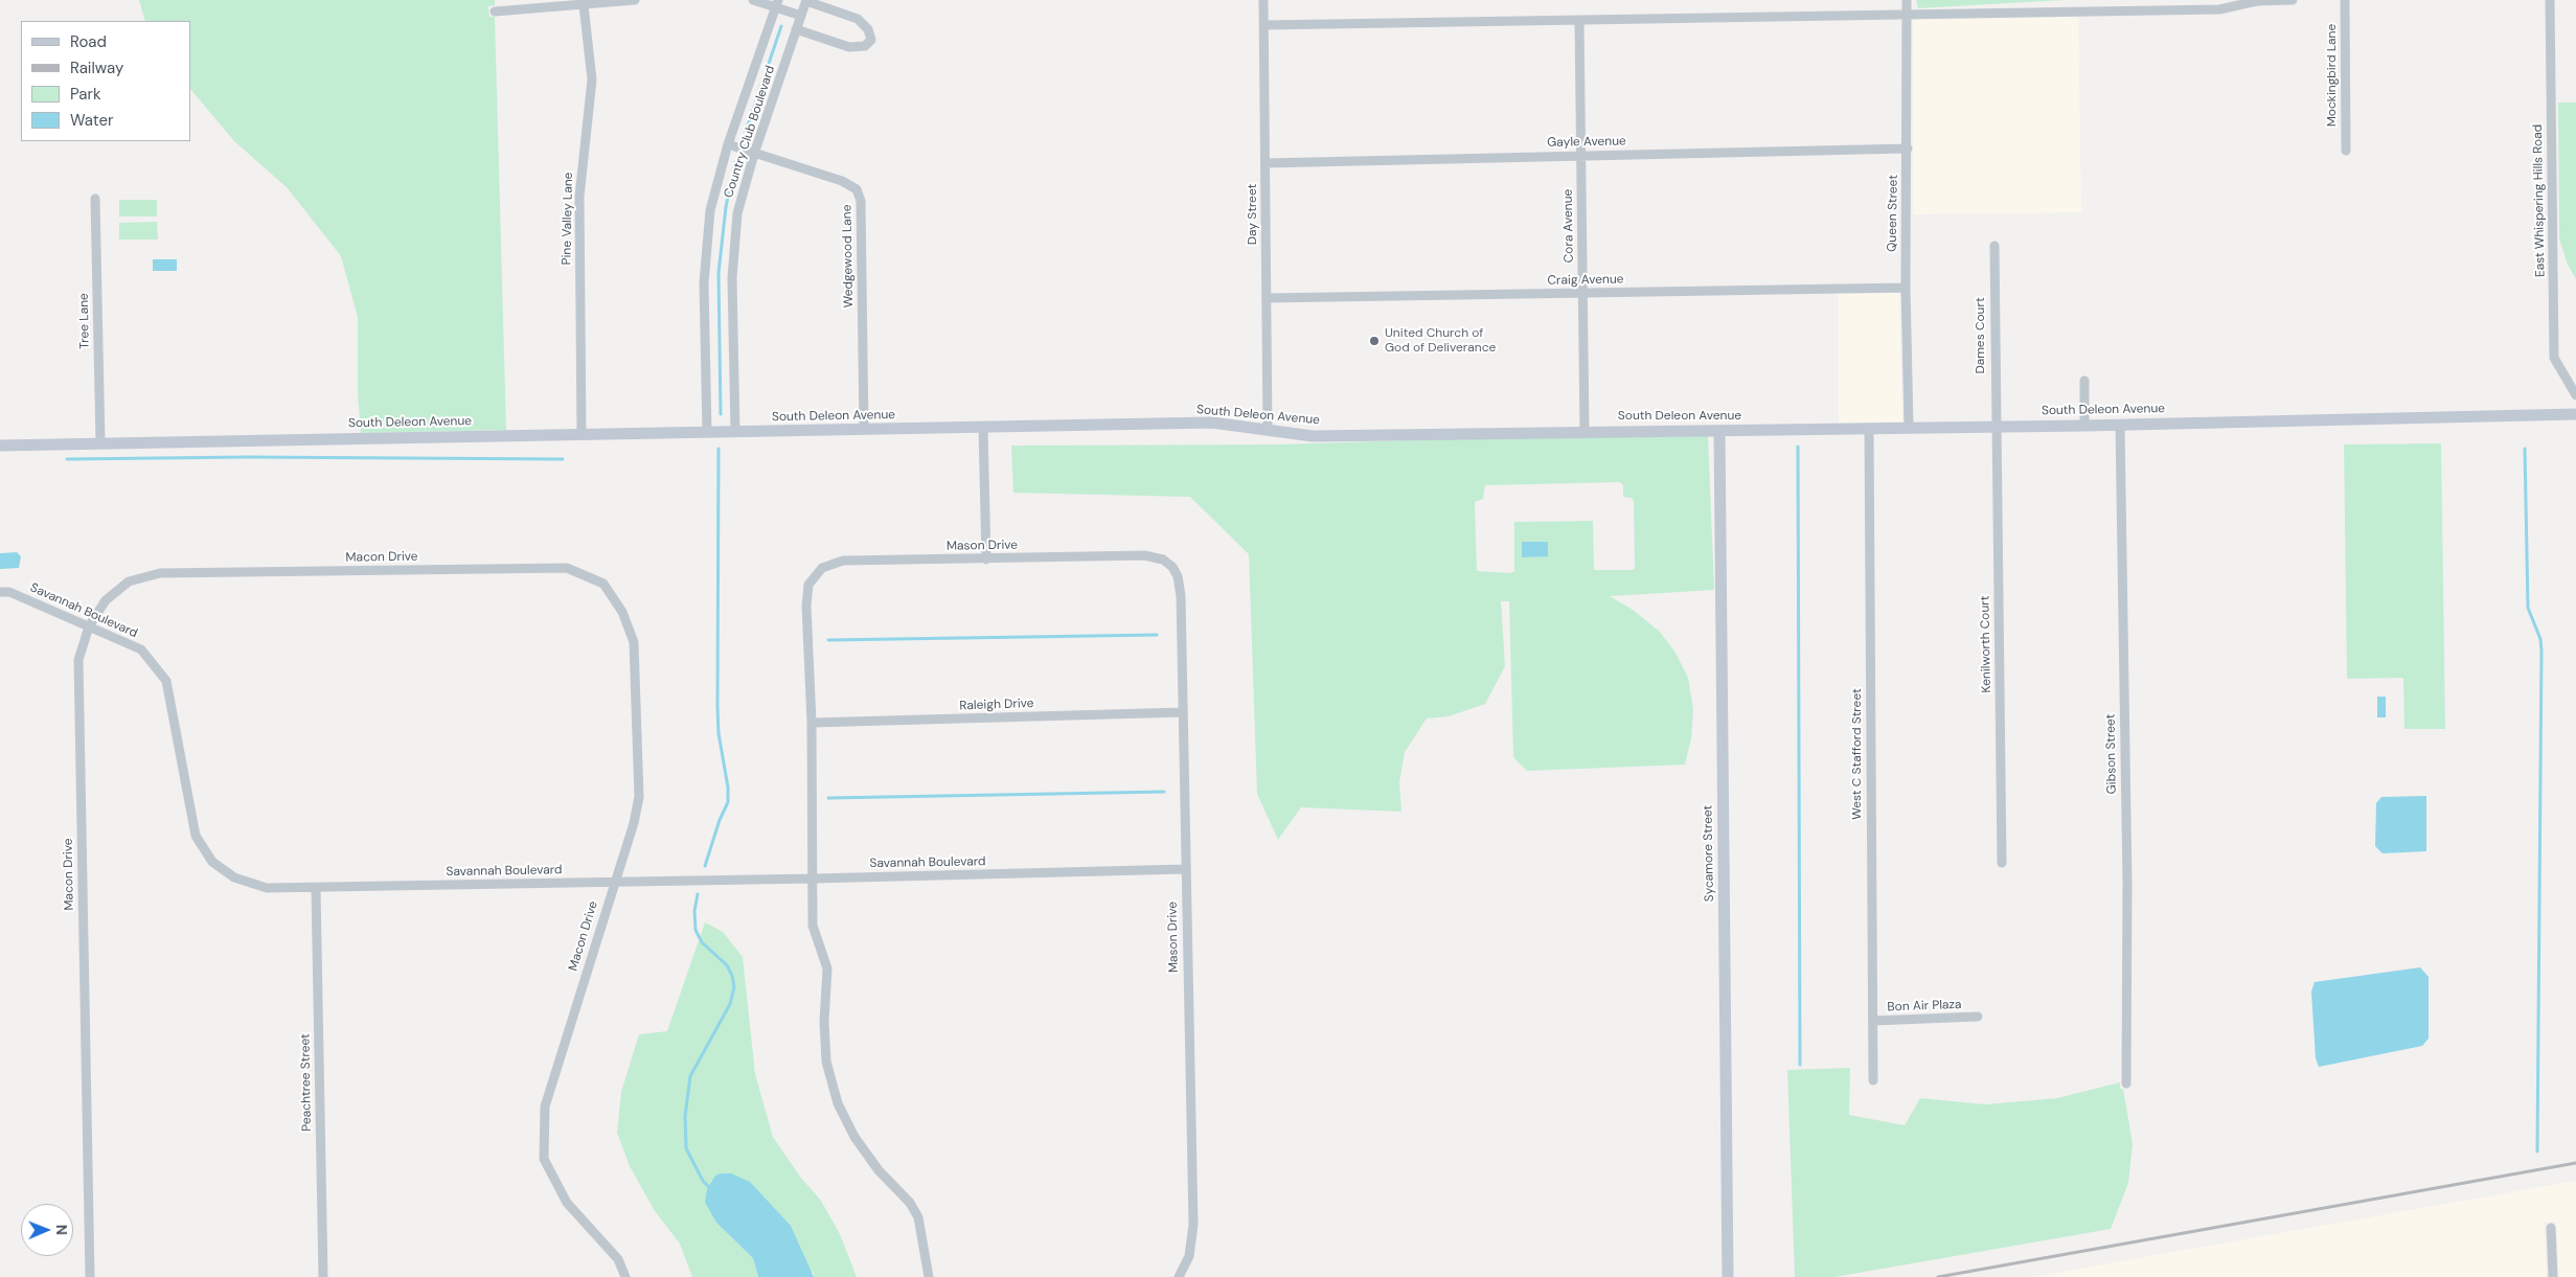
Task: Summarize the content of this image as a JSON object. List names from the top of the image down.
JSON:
{
  "streets": {
    "street": [
      "Mockingbird Lane",
      "Country Club Boulevard",
      "Gayle Avenue",
      "East Whispering Hills Road",
      "Queen Street",
      "Day Street",
      "Pine Valley Lane",
      "Cora Avenue",
      "Wedgewood Lane",
      "Craig Avenue",
      "Tree Lane",
      "Dames Court",
      "South Deleon Avenue",
      "Mason Drive",
      "Macon Drive",
      "Savannah Boulevard",
      "Kenilworth Court",
      "Raleigh Drive",
      "West C Stafford Street",
      "Gibson Street",
      "Sycamore Street",
      "Bon Air Plaza",
      "Peachtree Street"
    ]
  },
  "crossings": [
    ["Country Club Boulevard", "Wedgewood Lane"],
    ["Country Club Boulevard", "South Deleon Avenue"],
    ["Gayle Avenue", "Queen Street"],
    ["Gayle Avenue", "Day Street"],
    ["Gayle Avenue", "Cora Avenue"],
    ["Queen Street", "Craig Avenue"],
    ["Queen Street", "South Deleon Avenue"],
    ["Day Street", "Craig Avenue"],
    ["Day Street", "South Deleon Avenue"],
    ["Pine Valley Lane", "South Deleon Avenue"],
    ["Cora Avenue", "Craig Avenue"],
    ["Cora Avenue", "South Deleon Avenue"],
    ["Wedgewood Lane", "South Deleon Avenue"],
    ["Tree Lane", "South Deleon Avenue"],
    ["Dames Court", "South Deleon Avenue"],
    ["Dames Court", "Kenilworth Court"],
    ["South Deleon Avenue", "Kenilworth Court"],
    ["South Deleon Avenue", "West C Stafford Street"],
    ["South Deleon Avenue", "Gibson Street"],
    ["South Deleon Avenue", "Sycamore Street"],
    ["Mason Drive", "Savannah Boulevard"],
    ["Mason Drive", "Raleigh Drive"],
    ["Macon Drive", "Savannah Boulevard"],
    ["Savannah Boulevard", "Peachtree Street"],
    ["West C Stafford Street", "Bon Air Plaza"]
  ],
  "places": ["United Church of God of Deliverance"],
  "legend": [
    "Road",
    "Railway",
    "Park",
    "Water"
  ],
  "north": "right"
}
